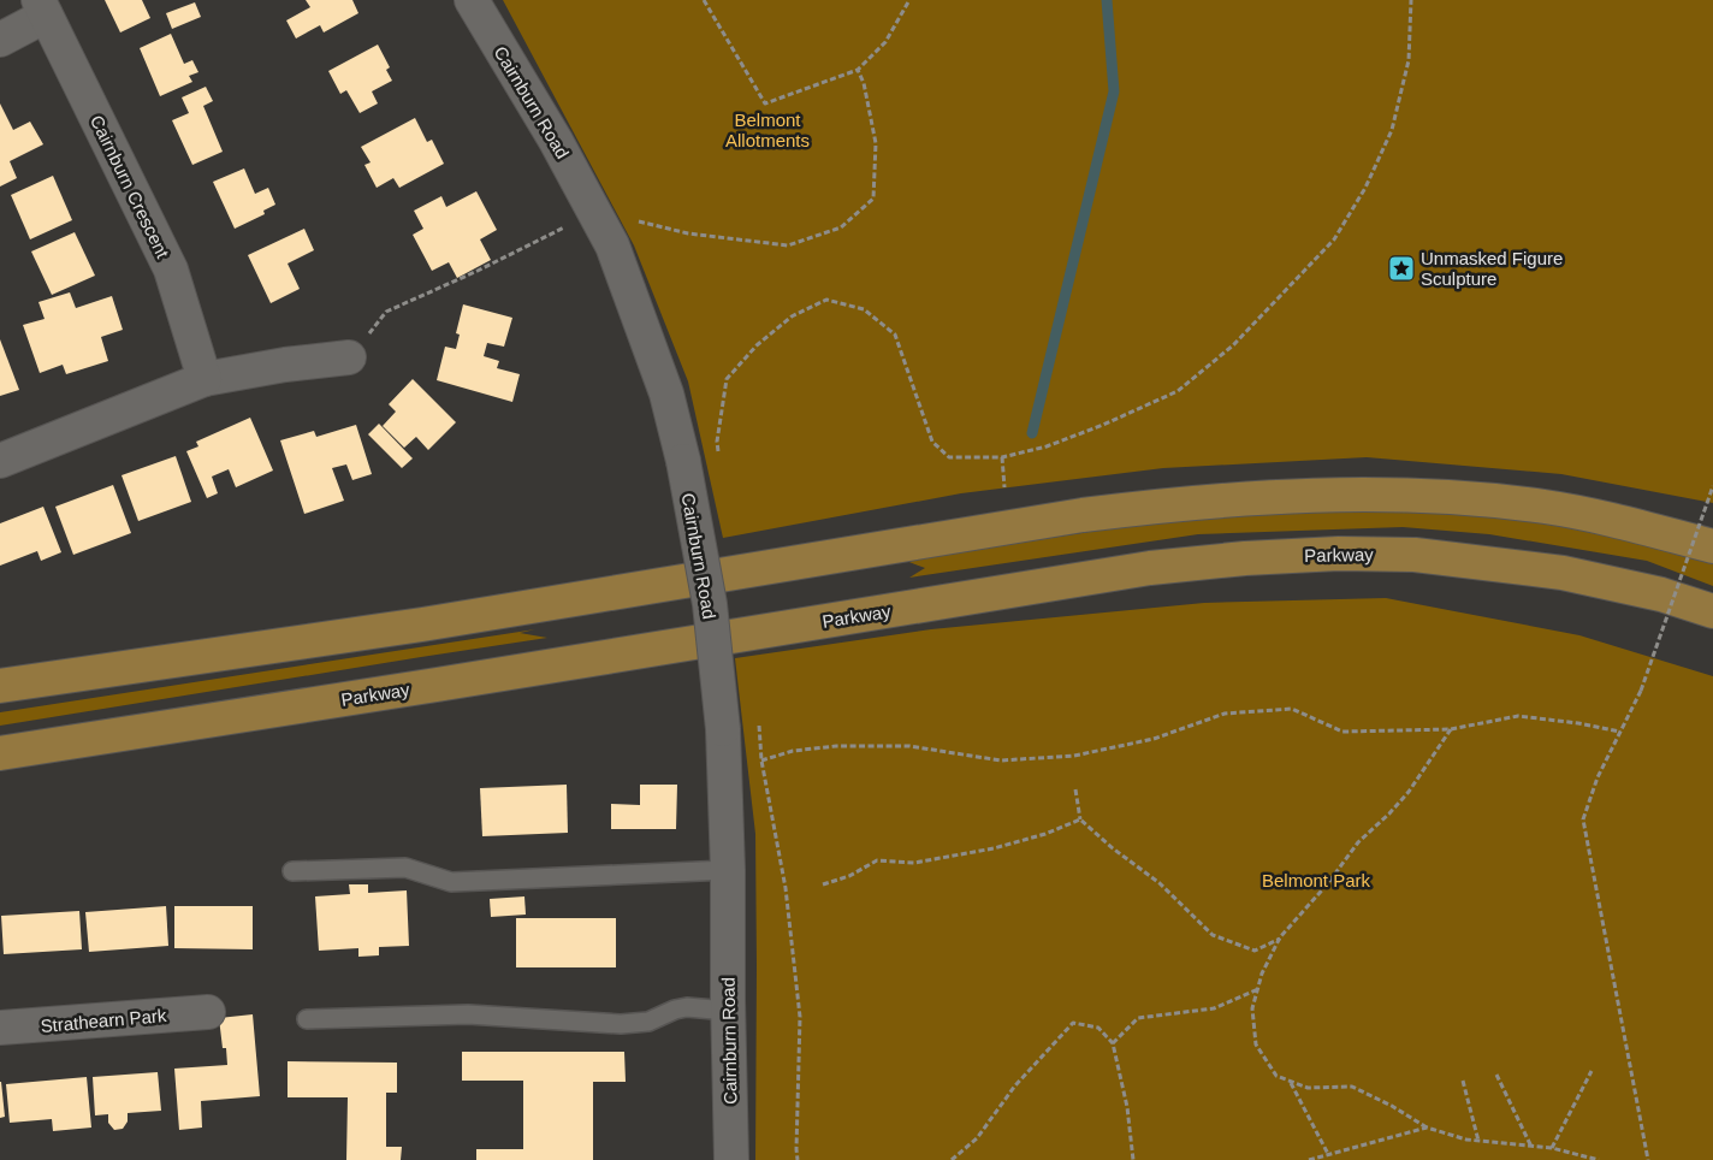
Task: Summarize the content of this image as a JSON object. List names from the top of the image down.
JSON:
{
  "streets": {
    "highway": ["Parkway"],
    "street": ["Cairnburn Road", "Cairnburn Crescent", "Strathearn Park"]
  },
  "parks": ["Belmont Allotments", "Belmont Park"],
  "places": {
    "place": ["Unmasked Figure Sculpture"]
  }
}
